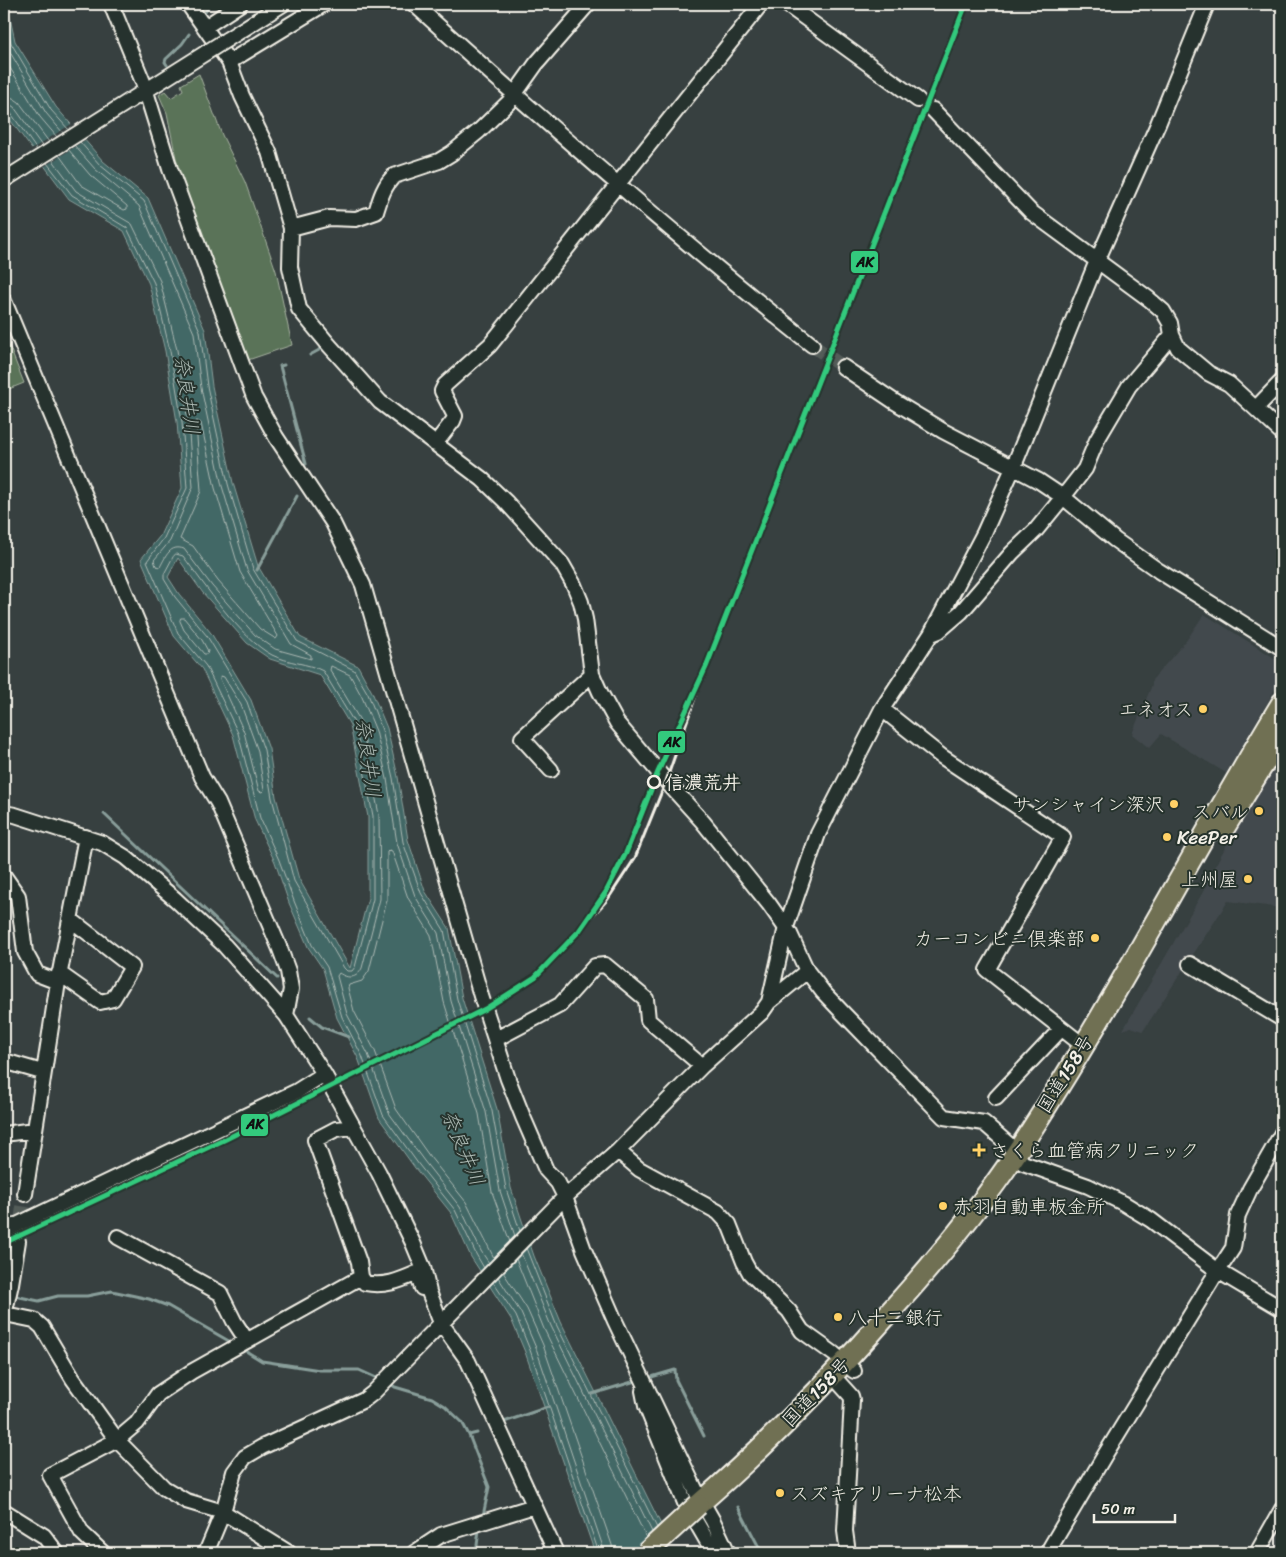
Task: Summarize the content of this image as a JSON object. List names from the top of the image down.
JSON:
{
  "streets": {
    "highway": ["国道158号"]
  },
  "water": ["奈良井川"],
  "places": {
    "other": [
      "エネオス",
      "信濃荒井",
      "サンシャイン深沢",
      "スバル",
      "KeePer",
      "上州屋",
      "カーコンビニ倶楽部",
      "赤羽自動車板金所",
      "八十二銀行",
      "スズキアリーナ松本"
    ],
    "health": ["さくら血管病クリニック"]
  },
  "lines": ["transit line AK"],
  "scale_bar": "50 m"
}
